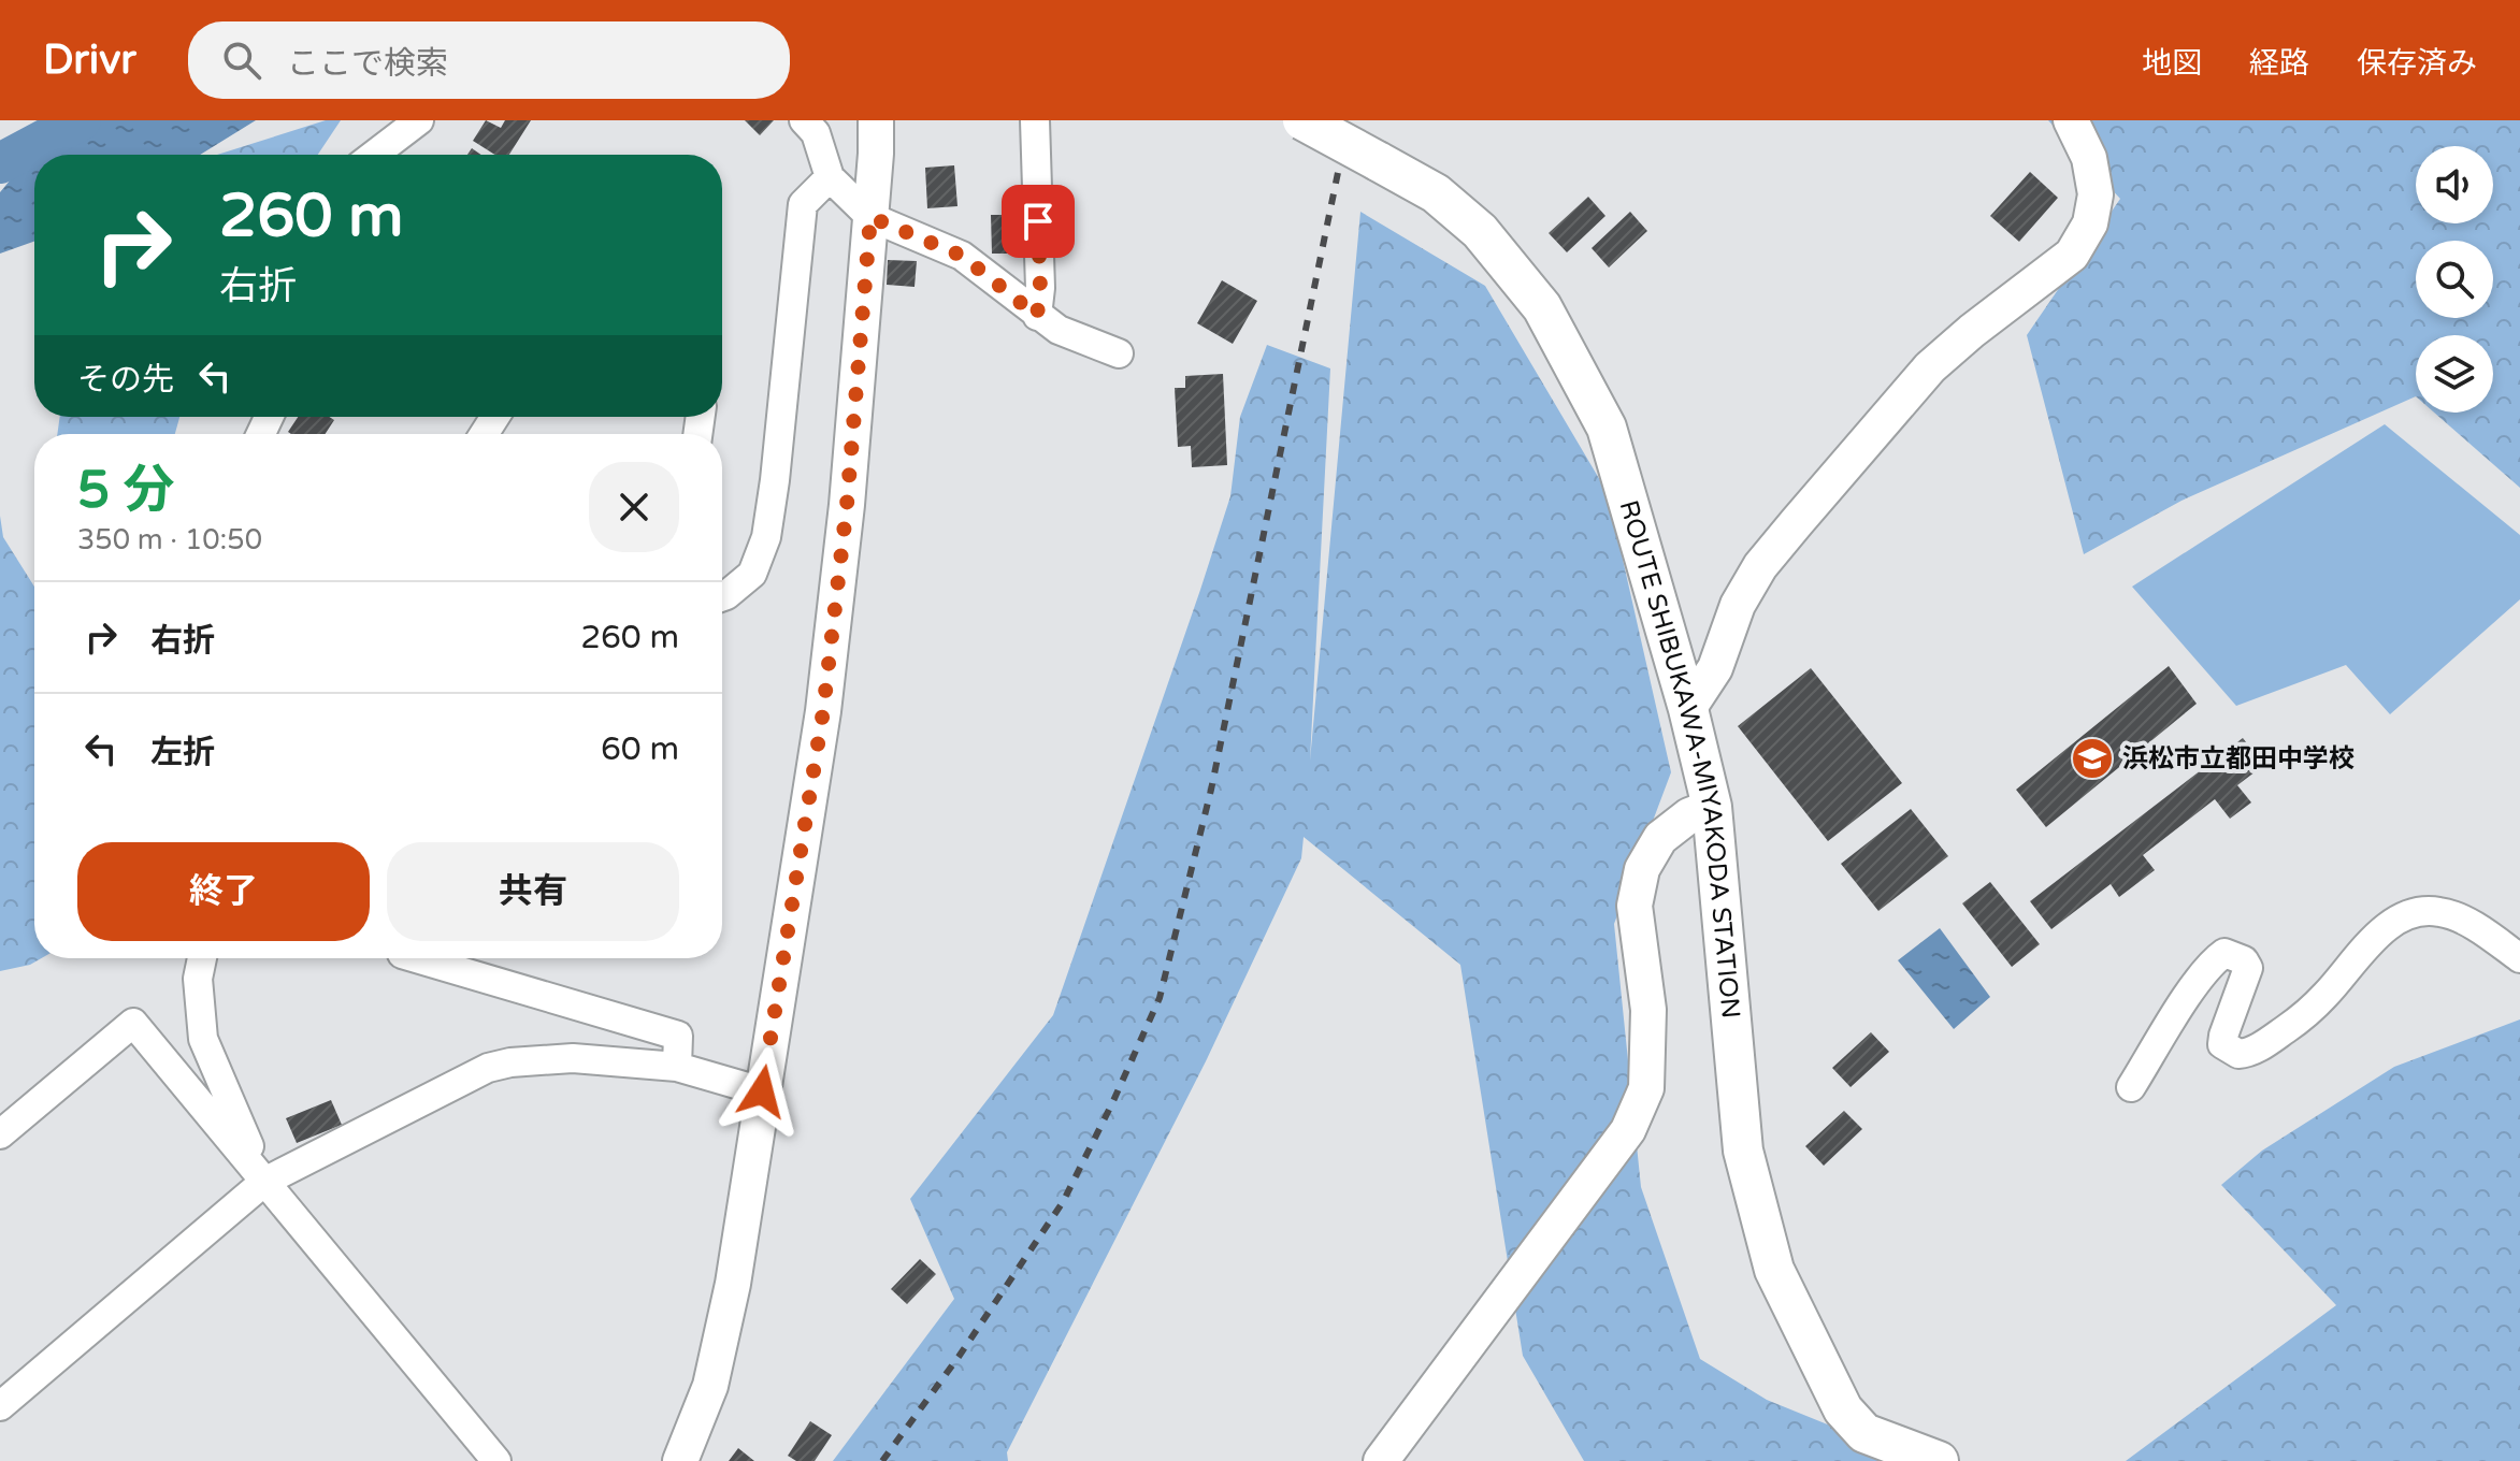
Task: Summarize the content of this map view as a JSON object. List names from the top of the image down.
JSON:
{
  "streets": {
    "main road": ["ROUTE SHIBUKAWA-MIYAKODA STATION"]
  },
  "places": {
    "school or university": ["浜松市立都田中学校"]
  },
  "page": {
    "header": "Drivr",
    "search": "ここで検索",
    "nav": ["地図", "経路", "保存済み"],
    "turn": ["260 m", "右折"],
    "then": "その先",
    "heading": ["5 分", "350 m · 10:50"],
    "list": [
      {
        "name": "右折",
        "value": "260 m"
      },
      {
        "name": "左折",
        "value": "60 m"
      }
    ],
    "buttons": ["終了", "共有"]
  }
}
